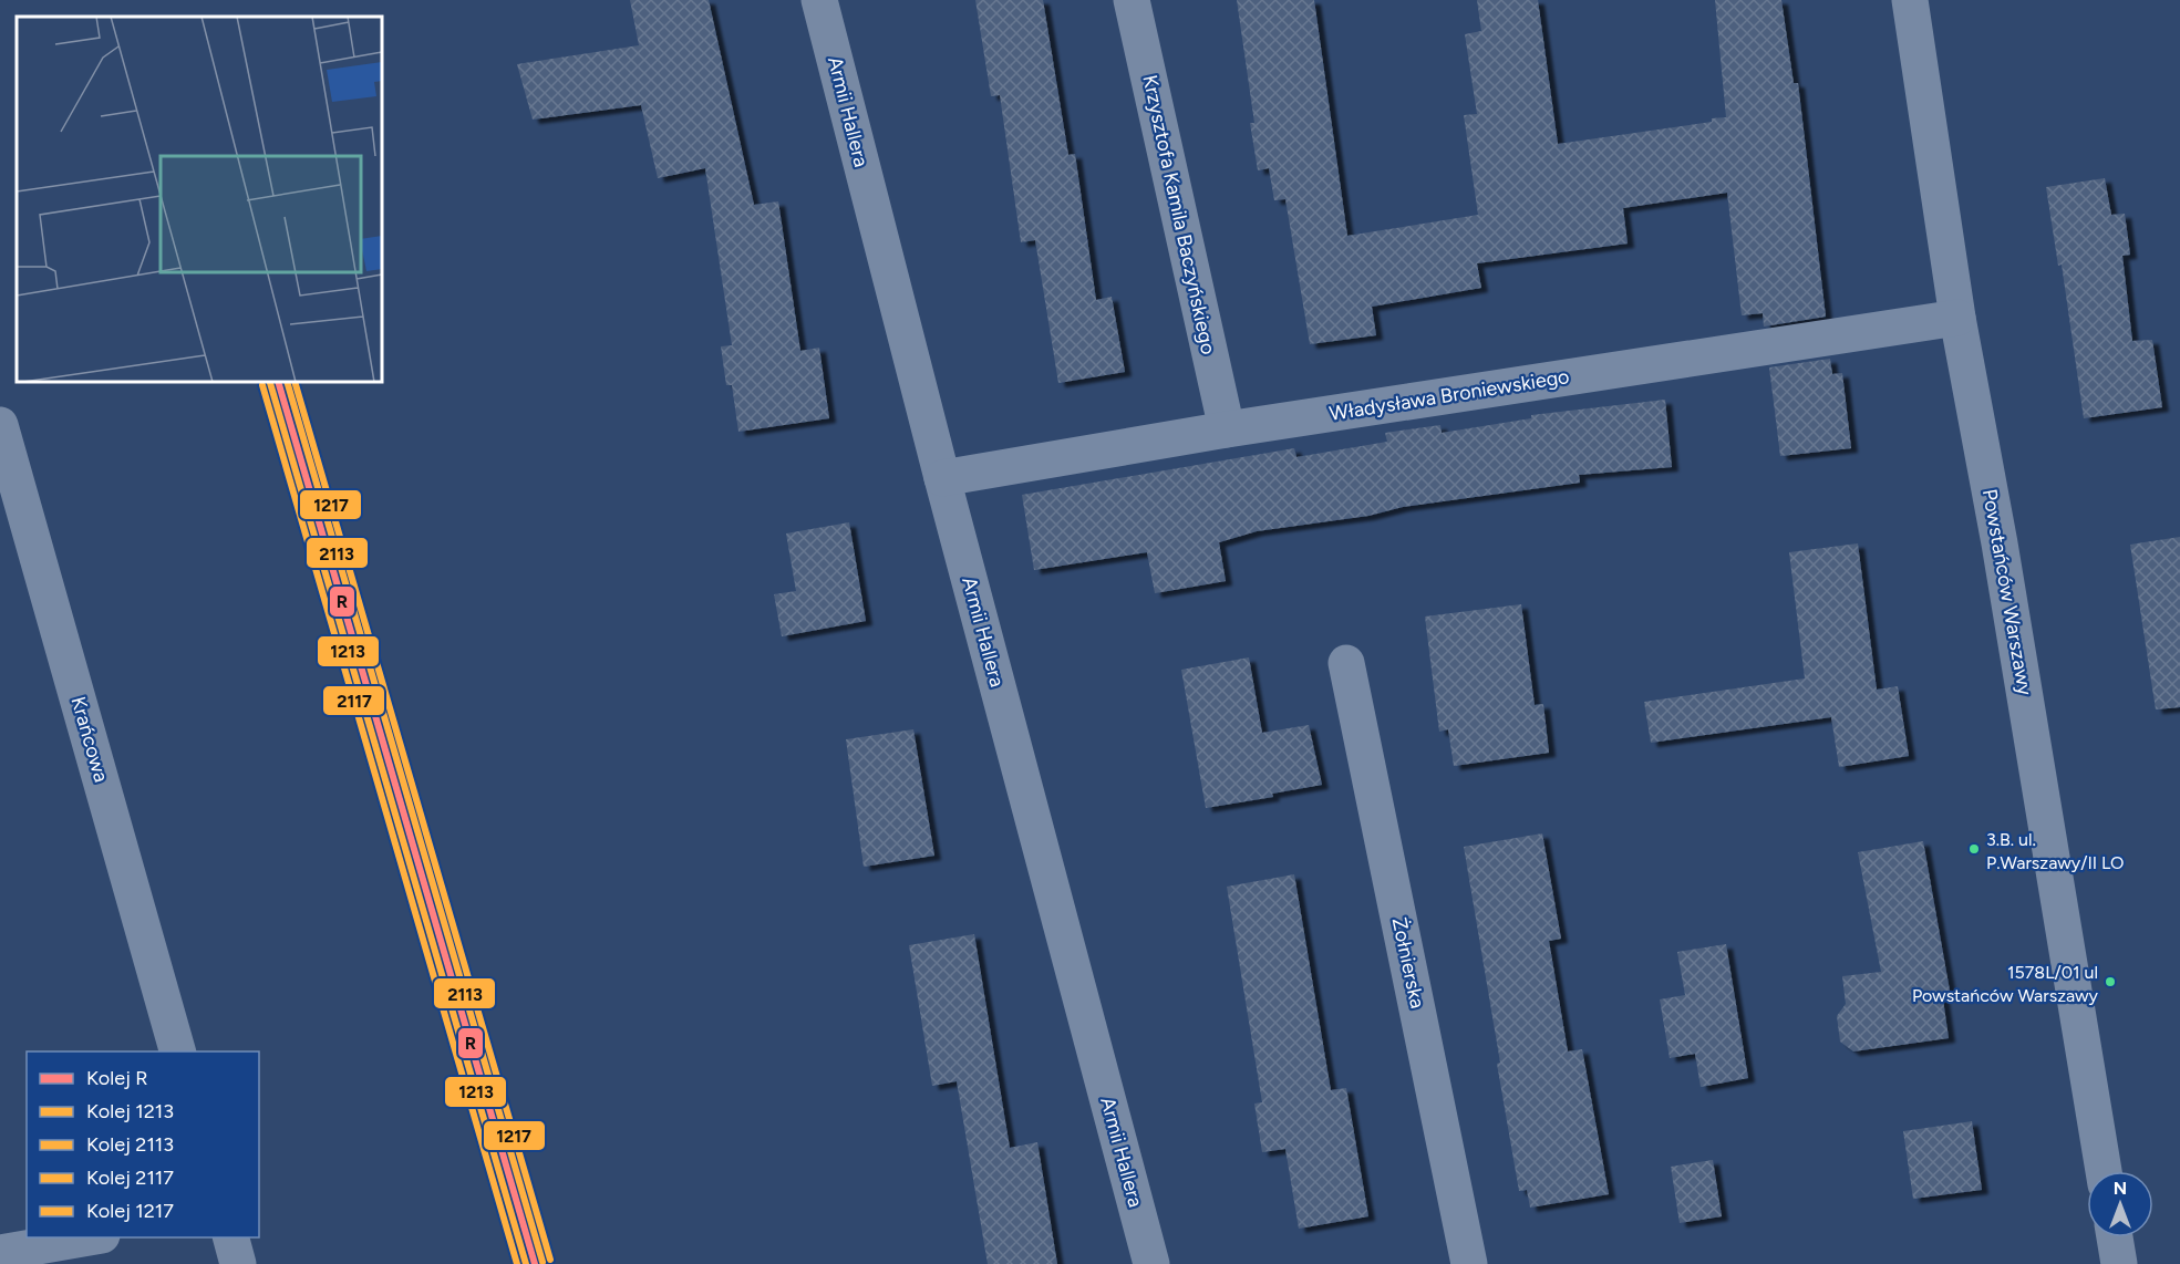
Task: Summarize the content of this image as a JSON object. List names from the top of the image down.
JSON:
{
  "streets": {
    "street": [
      "Armii Hallera",
      "Krzysztofa Kamila Baczyńskiego",
      "Władysława Broniewskiego",
      "Powstańców Warszawy",
      "Krańcowa",
      "Żołnierska"
    ]
  },
  "crossings": [
    ["Armii Hallera", "Władysława Broniewskiego"],
    ["Krzysztofa Kamila Baczyńskiego", "Władysława Broniewskiego"],
    ["Władysława Broniewskiego", "Powstańców Warszawy"]
  ],
  "places": ["3.B. ul. P.Warszawy/II LO", "1578L/01 ul Powstańców Warszawy"],
  "lines": [
    "rail line R",
    "rail line 2113",
    "rail line 1217",
    "rail line 1213",
    "rail line 2117"
  ],
  "legend": [
    "Kolej R",
    "Kolej 1213",
    "Kolej 2113",
    "Kolej 2117",
    "Kolej 1217"
  ],
  "north": "top"
}
